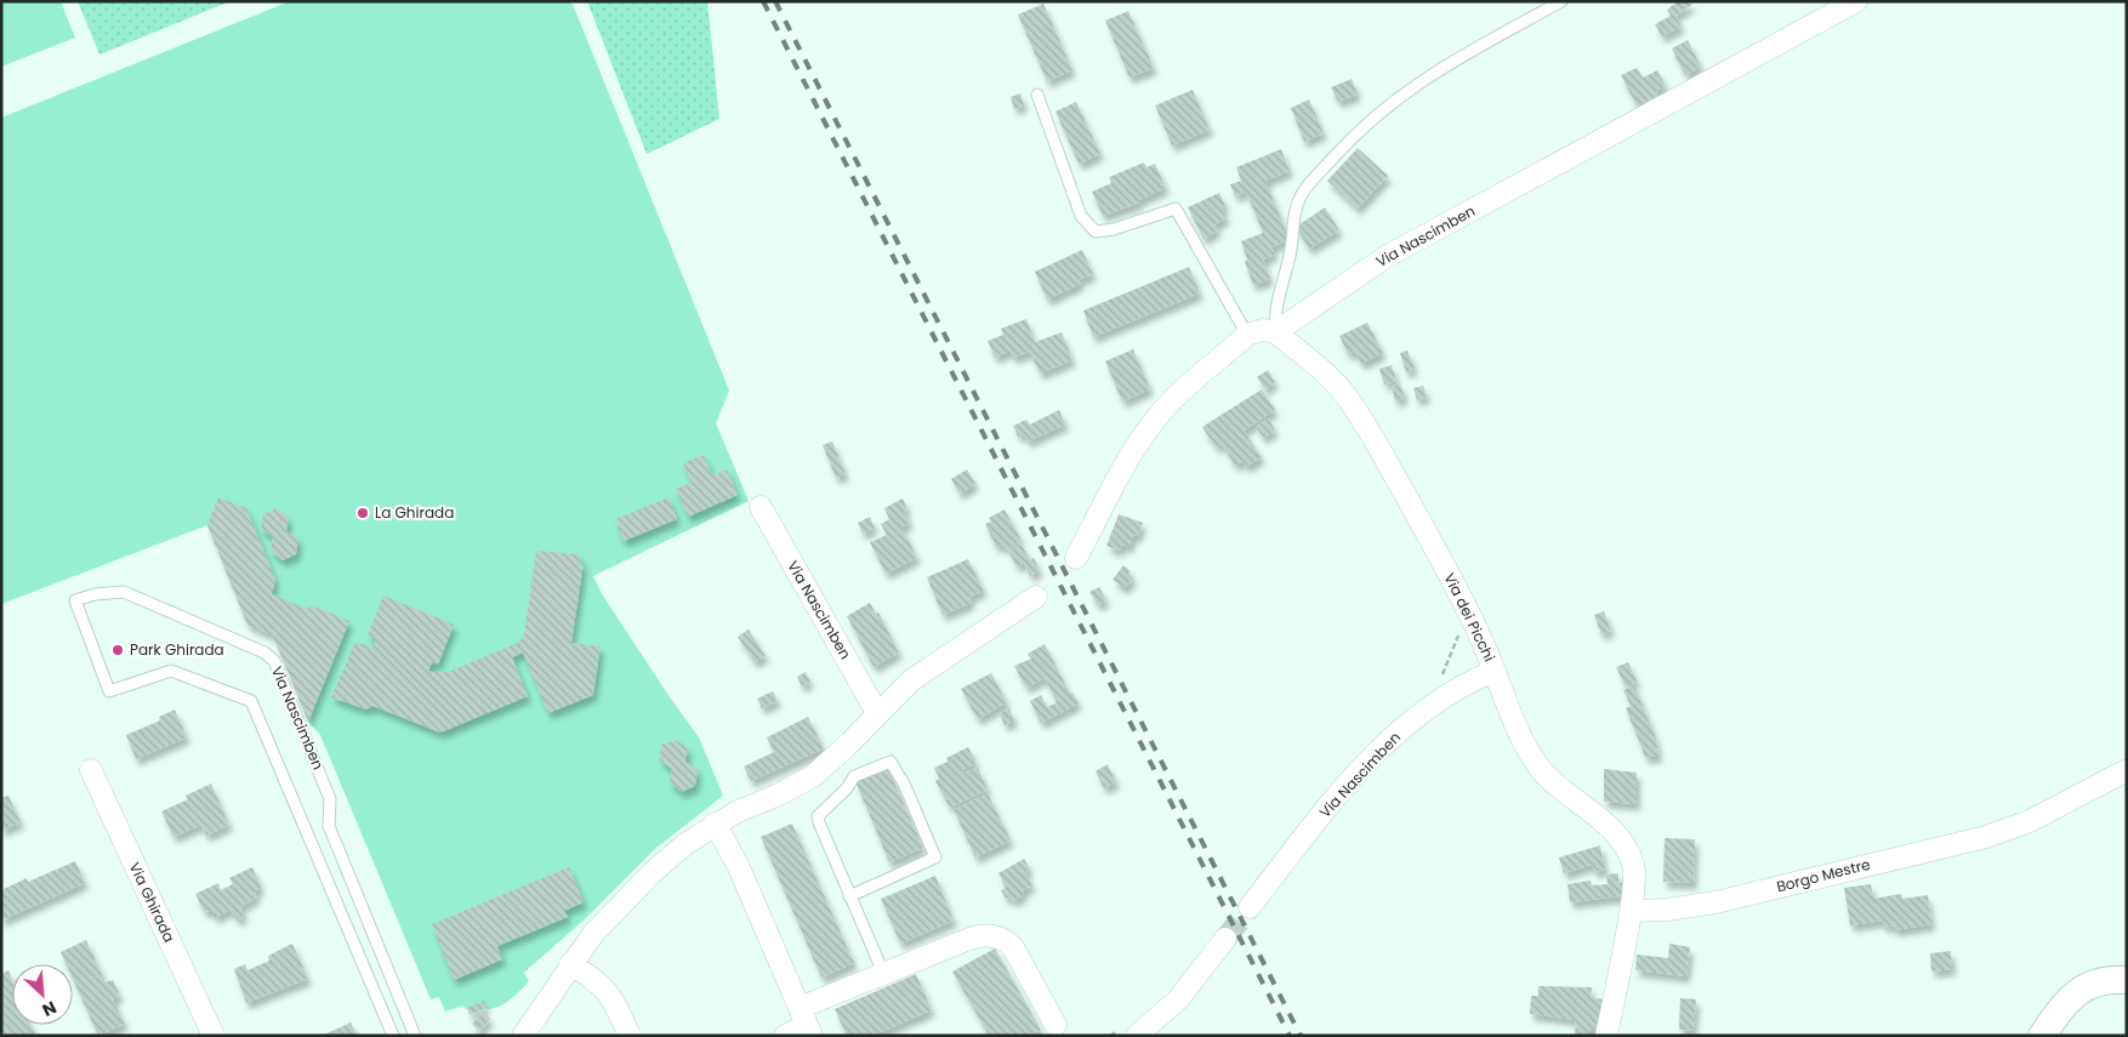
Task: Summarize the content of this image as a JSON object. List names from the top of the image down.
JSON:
{
  "streets": {
    "street": [
      "Via Nascimben",
      "Via dei Picchi",
      "Borgo Mestre",
      "Via Ghirada"
    ]
  },
  "crossings": [
    ["Via Nascimben", "Via dei Picchi"],
    ["Via dei Picchi", "Borgo Mestre"]
  ],
  "places": ["La Ghirada", "Park Ghirada"],
  "north": "bottom right"
}
